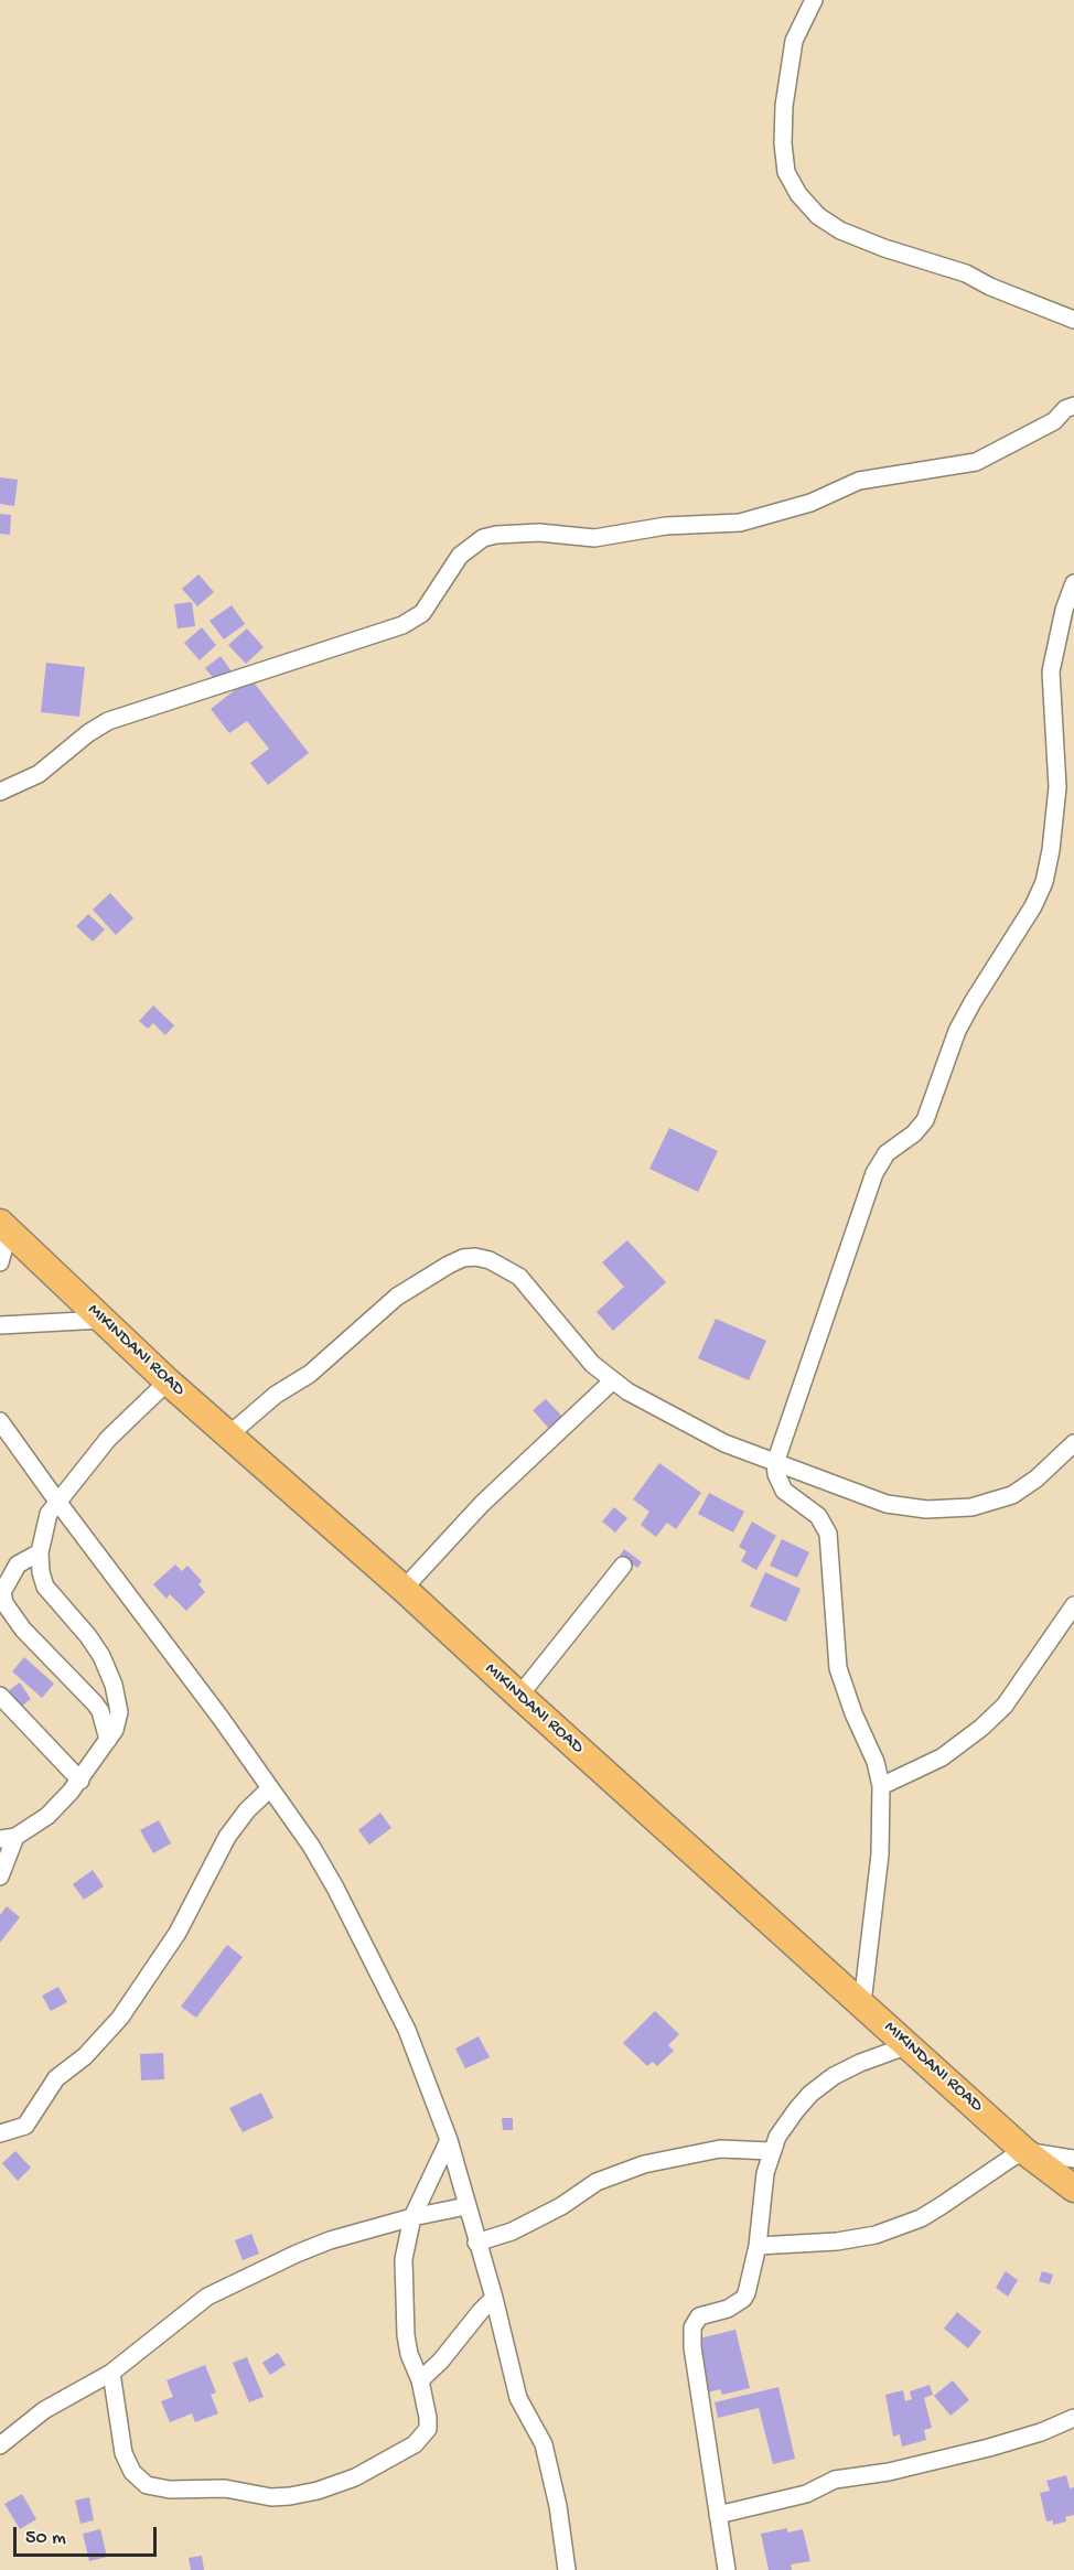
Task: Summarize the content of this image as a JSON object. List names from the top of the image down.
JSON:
{
  "streets": {
    "highway": ["MIKINDANI ROAD"]
  },
  "scale_bar": "50 m"
}
